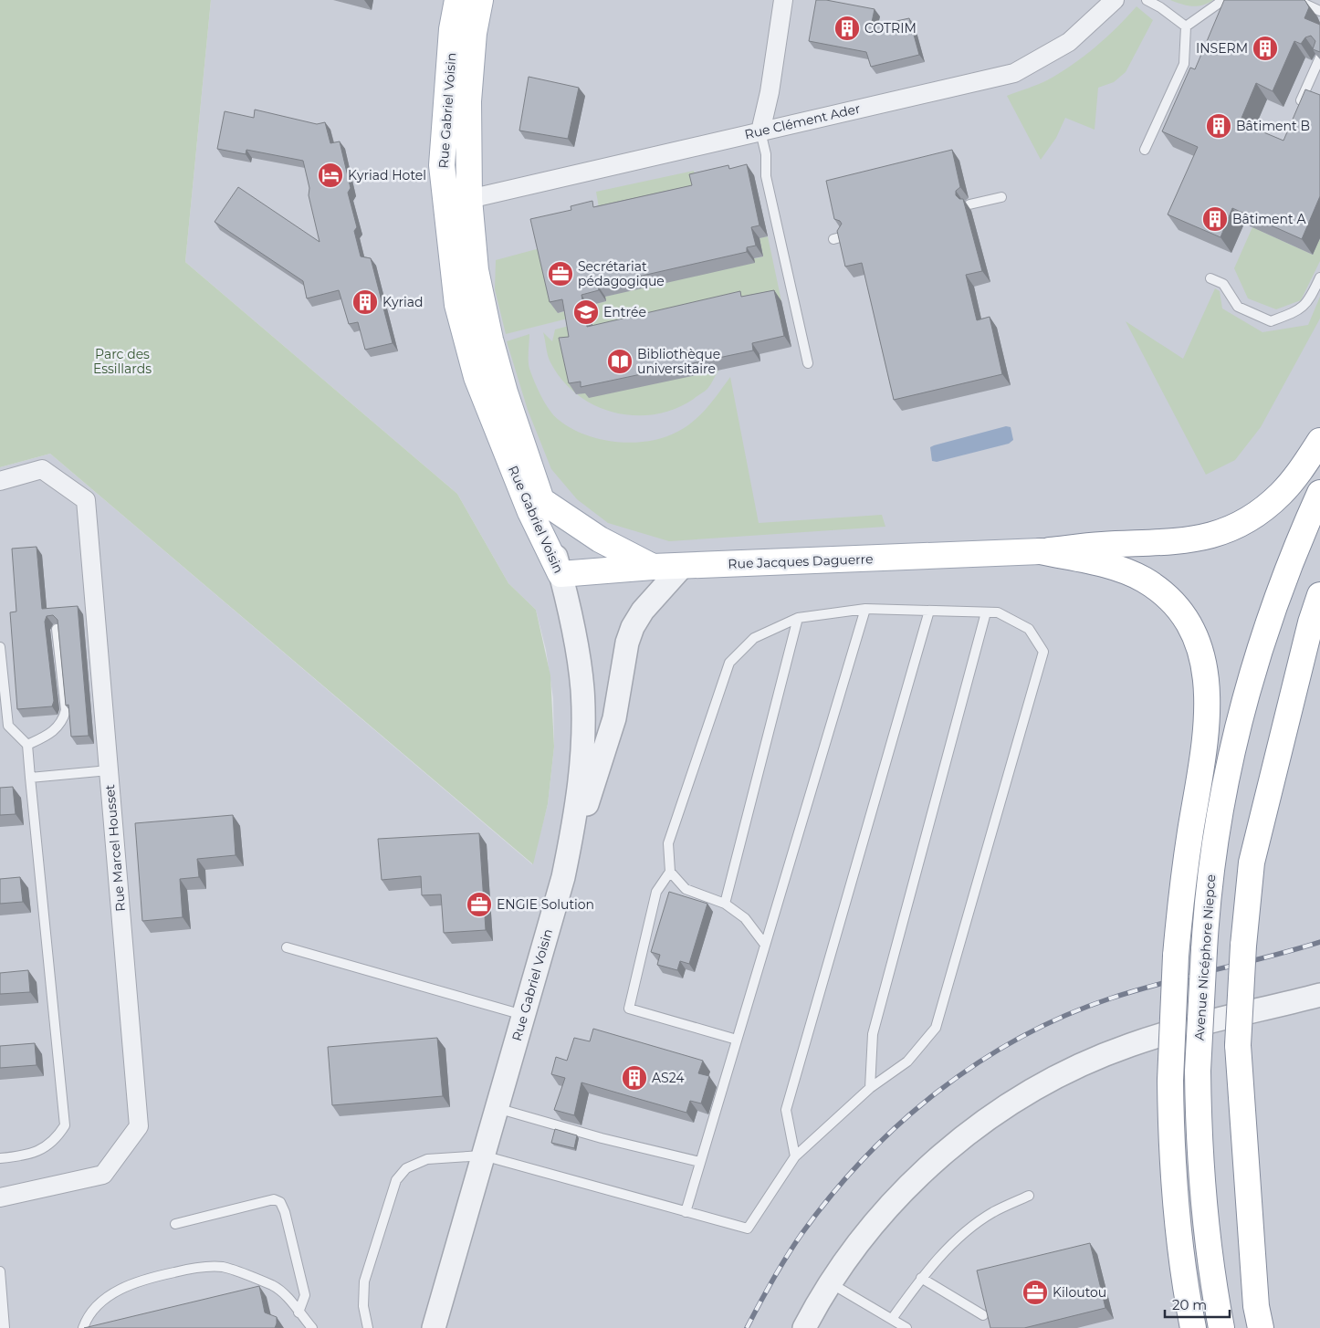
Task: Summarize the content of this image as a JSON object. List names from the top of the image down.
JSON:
{
  "streets": {
    "main road": ["Rue Gabriel Voisin", "Rue Jacques Daguerre", "Avenue Nicéphore Niepce"],
    "street": ["Rue Clément Ader", "Rue Marcel Housset"]
  },
  "crossings": [
    ["Rue Gabriel Voisin", "Rue Clément Ader"],
    ["Rue Gabriel Voisin", "Rue Jacques Daguerre"]
  ],
  "parks": ["Parc des Essillards"],
  "places": {
    "building": [
      "COTRIM",
      "INSERM",
      "Bâtiment B",
      "Bâtiment A",
      "Kyriad",
      "AS24"
    ],
    "hotel": ["Kyriad Hotel"],
    "office": ["Secrétariat pédagogique", "ENGIE Solution", "Kiloutou"],
    "school or university": ["Entrée"],
    "library": ["Bibliothèque universitaire"]
  },
  "scale_bar": "20 m"
}
